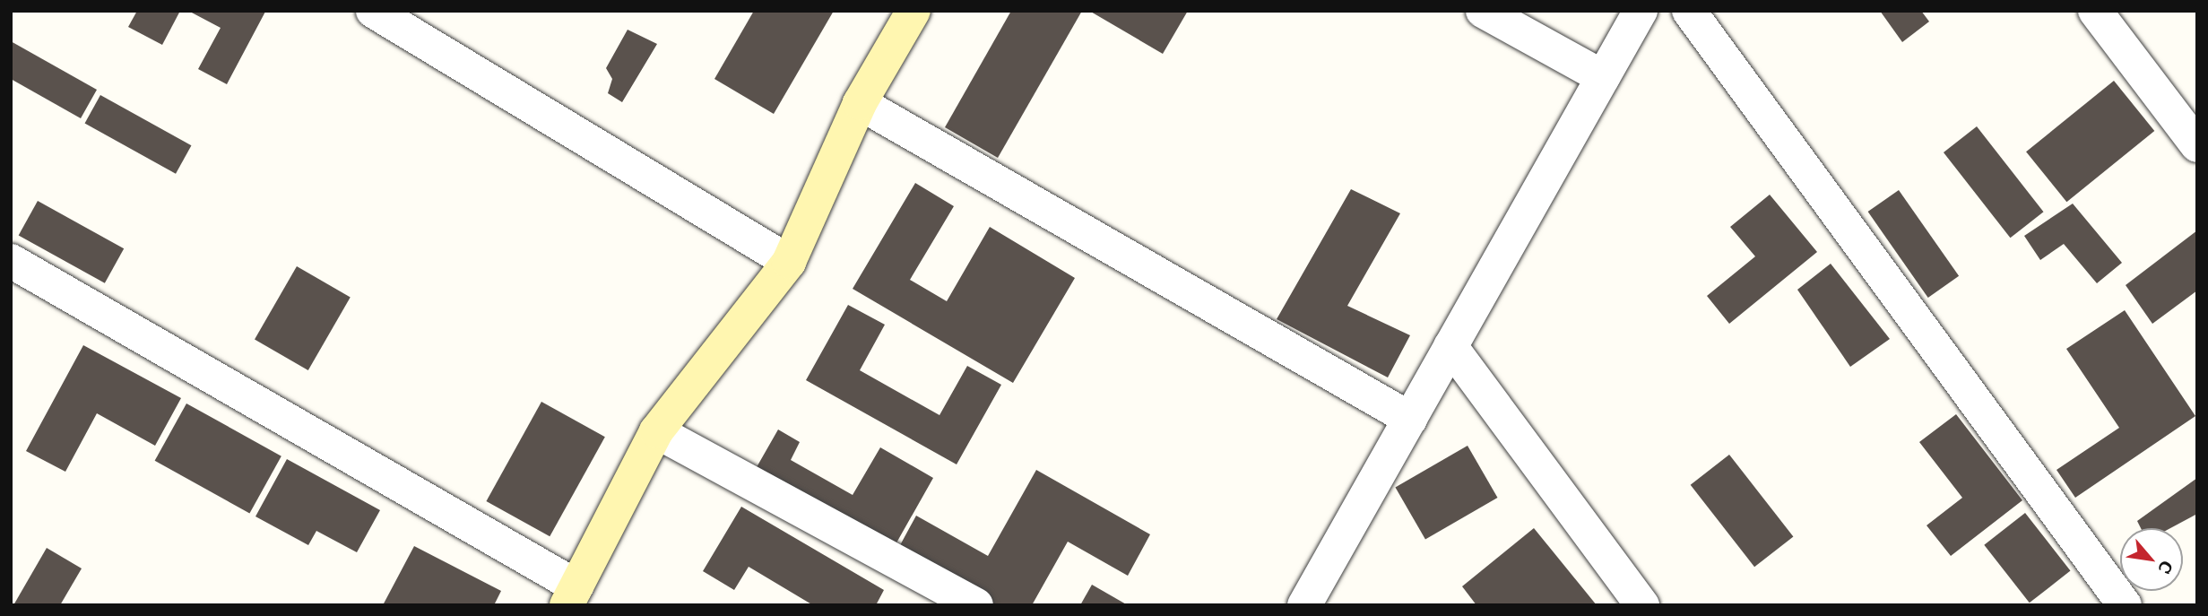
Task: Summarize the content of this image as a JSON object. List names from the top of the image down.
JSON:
{
  "north": "bottom right"
}
